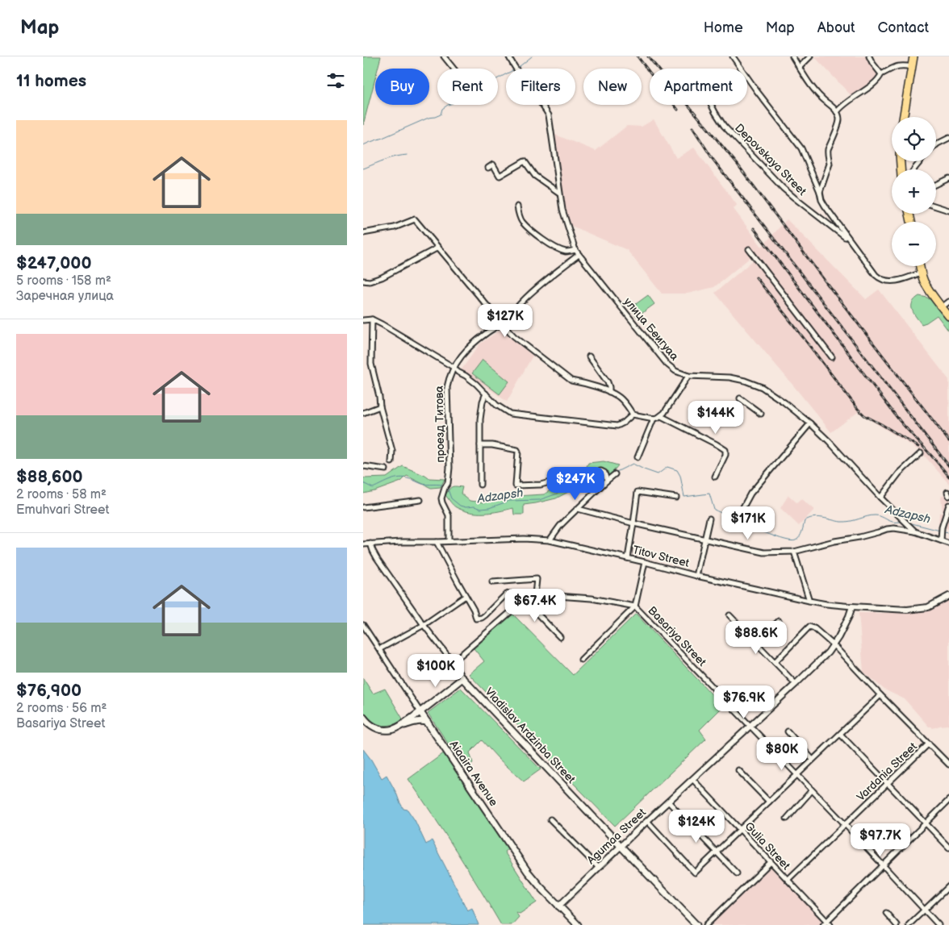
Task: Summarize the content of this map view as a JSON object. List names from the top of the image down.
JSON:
{
  "streets": {
    "main road": ["Vladislav Ardzinba Street", "Aiaaira Avenue"],
    "street": [
      "Depovskaya Street",
      "улица Беигуаа",
      "проезд Титова",
      "Titov Street",
      "Basariya Street",
      "Vardania Street",
      "Agumaa Street",
      "Gulia Street"
    ]
  },
  "crossings": [
    ["улица Беигуаа", "проезд Титова"],
    ["проезд Титова", "Titov Street"],
    ["Titov Street", "Vladislav Ardzinba Street"],
    ["Titov Street", "Agumaa Street"],
    ["Basariya Street", "Vardania Street"],
    ["Basariya Street", "Agumaa Street"],
    ["Vladislav Ardzinba Street", "Agumaa Street"],
    ["Vardania Street", "Gulia Street"],
    ["Aiaaira Avenue", "Agumaa Street"],
    ["Agumaa Street", "Gulia Street"]
  ],
  "water": ["Adzapsh"],
  "page": {
    "header": "Map",
    "nav": [
      "Home",
      "Map",
      "About",
      "Contact"
    ],
    "heading": "11 homes",
    "chip": [
      "Buy",
      "Rent",
      "Filters",
      "New",
      "Apartment"
    ],
    "list": [
      {
        "name": "$247,000",
        "note": "5 rooms · 158 m² · Заречная улица"
      },
      {
        "name": "$88,600",
        "note": "2 rooms · 58 m² · Emuhvari Street"
      },
      {
        "name": "$76,900",
        "note": "2 rooms · 56 m² · Basariya Street"
      }
    ],
    "map_buttons": ["+", "−"],
    "price": [
      "$127K",
      "$144K",
      "$247K",
      "$171K",
      "$67.4K",
      "$88.6K",
      "$100K",
      "$76.9K",
      "$80K",
      "$124K",
      "$97.7K"
    ]
  }
}
